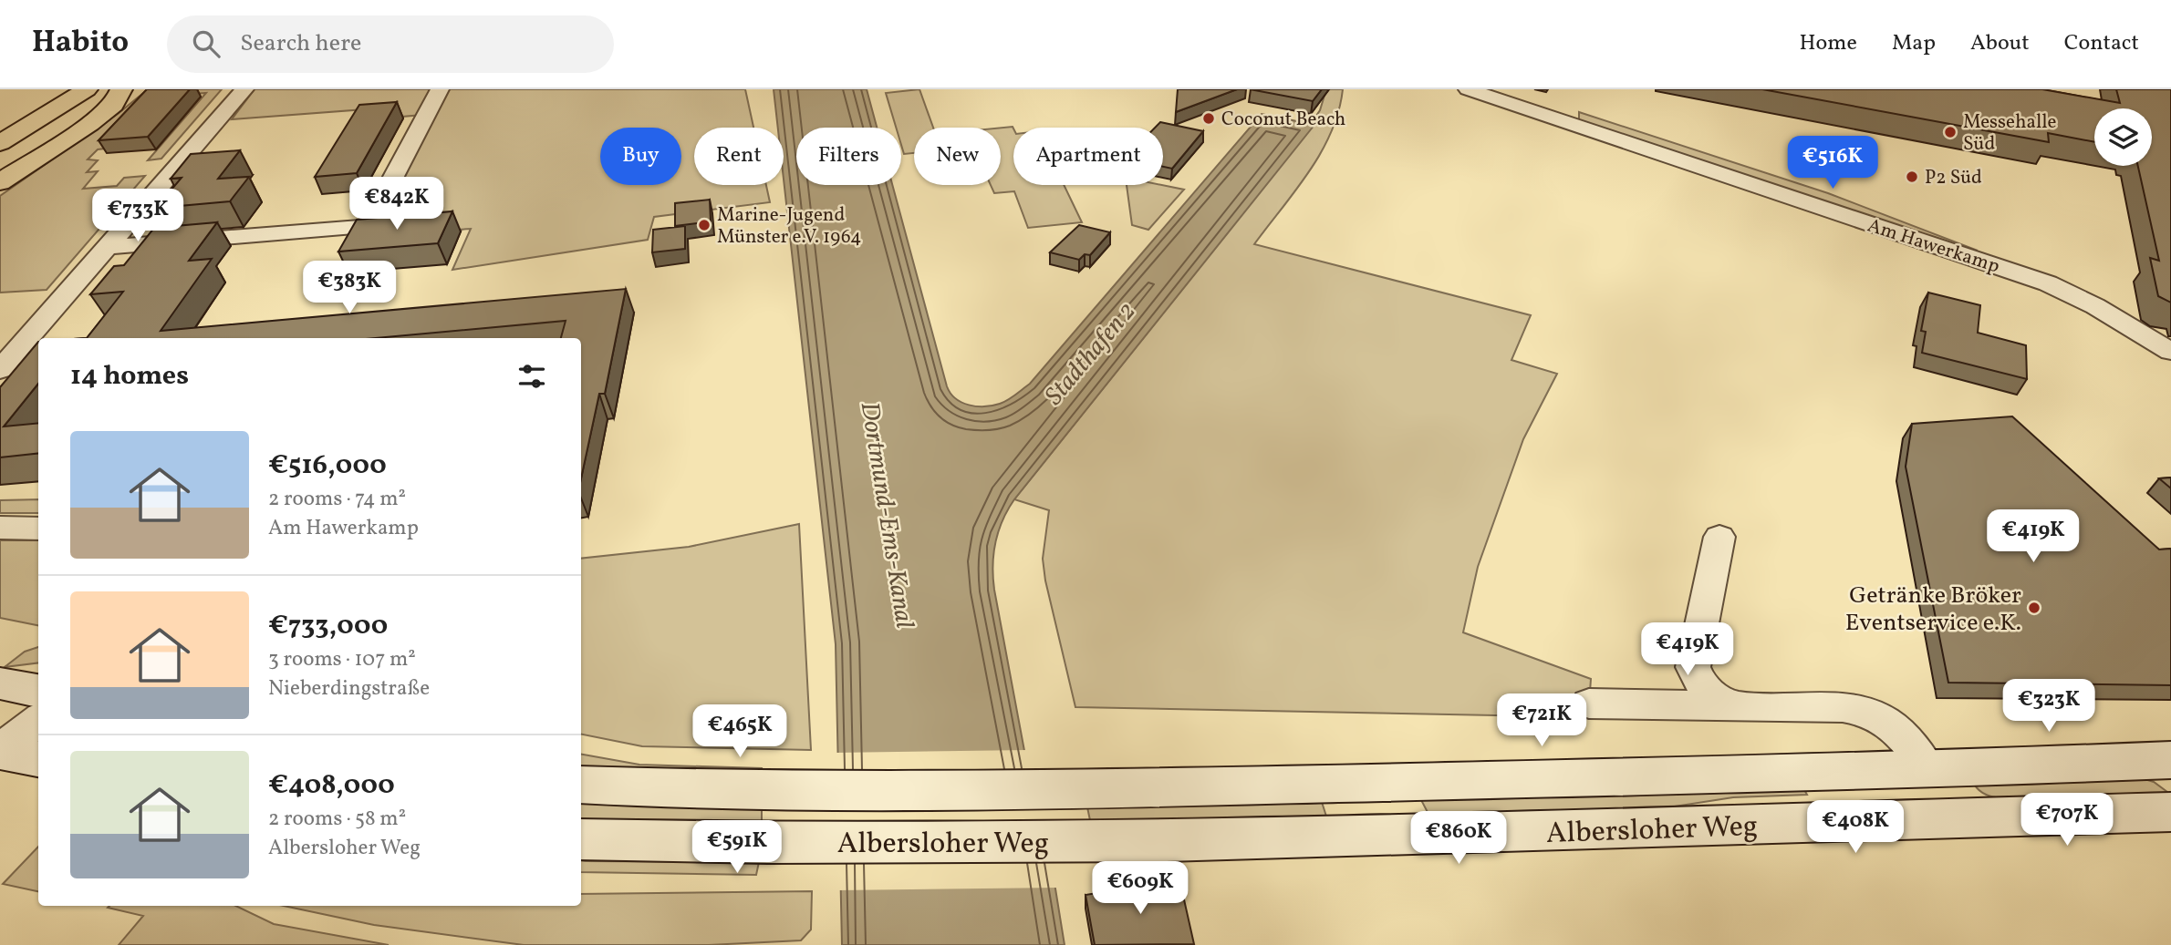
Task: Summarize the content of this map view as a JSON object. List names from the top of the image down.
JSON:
{
  "streets": {
    "main road": ["Albersloher Weg"],
    "street": ["Am Hawerkamp"]
  },
  "water": ["Stadthafen 2", "Dortmund-Ems-Kanal"],
  "places": [
    "Coconut Beach",
    "Messehalle Süd",
    "P2 Süd",
    "Marine-Jugend Münster e.V. 1964",
    "Getränke Bröker Eventservice e.K."
  ],
  "page": {
    "header": "Habito",
    "search": "Search here",
    "nav": [
      "Home",
      "Map",
      "About",
      "Contact"
    ],
    "chip": [
      "Buy",
      "Rent",
      "Filters",
      "New",
      "Apartment"
    ],
    "price": [
      "€516K",
      "€842K",
      "€733K",
      "€383K",
      "€419K",
      "€419K",
      "€323K",
      "€721K",
      "€465K",
      "€707K",
      "€408K",
      "€860K",
      "€591K",
      "€609K"
    ],
    "heading": "14 homes",
    "list": [
      {
        "name": "€516,000",
        "note": "2 rooms · 74 m² · Am Hawerkamp"
      },
      {
        "name": "€733,000",
        "note": "3 rooms · 107 m² · Nieberdingstraße"
      },
      {
        "name": "€408,000",
        "note": "2 rooms · 58 m² · Albersloher Weg"
      }
    ]
  }
}
